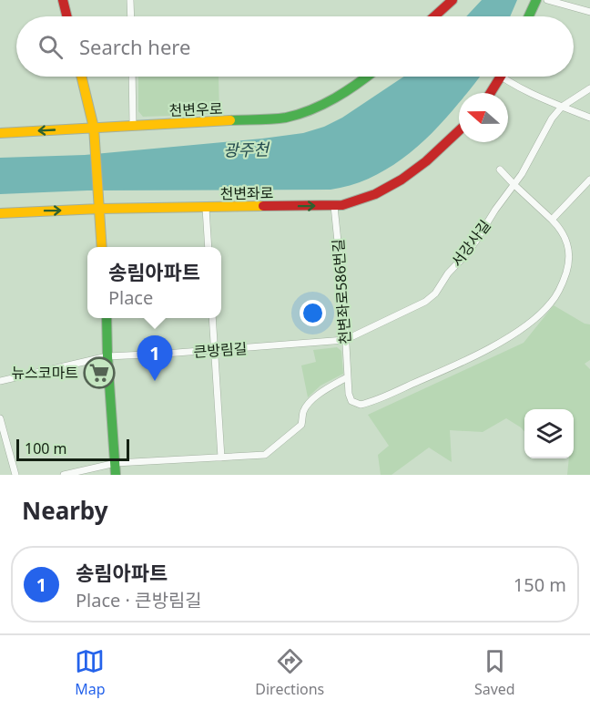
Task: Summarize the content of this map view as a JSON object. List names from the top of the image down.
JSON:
{
  "streets": {
    "street": [
      "천변우로",
      "천변좌로",
      "서강사길",
      "천변좌로586번길",
      "큰방림길"
    ]
  },
  "crossings": [
    ["천변좌로", "천변좌로586번길"],
    ["서강사길", "천변좌로586번길"],
    ["서강사길", "큰방림길"],
    ["천변좌로586번길", "큰방림길"]
  ],
  "one_way": ["천변좌로"],
  "water": ["광주천"],
  "places": {
    "supermarket": ["뉴스코마트"]
  },
  "scale_bar": "100 m",
  "north": "left",
  "page": {
    "search": "Search here",
    "popup": ["송림아파트", "Place"],
    "pins": "1",
    "scale": "100 m",
    "heading": "Nearby",
    "list": [
      {
        "mark": "1",
        "name": "송림아파트",
        "note": "Place · 큰방림길",
        "value": "150 m"
      }
    ],
    "nav": ["Map", "Directions", "Saved"]
  }
}
